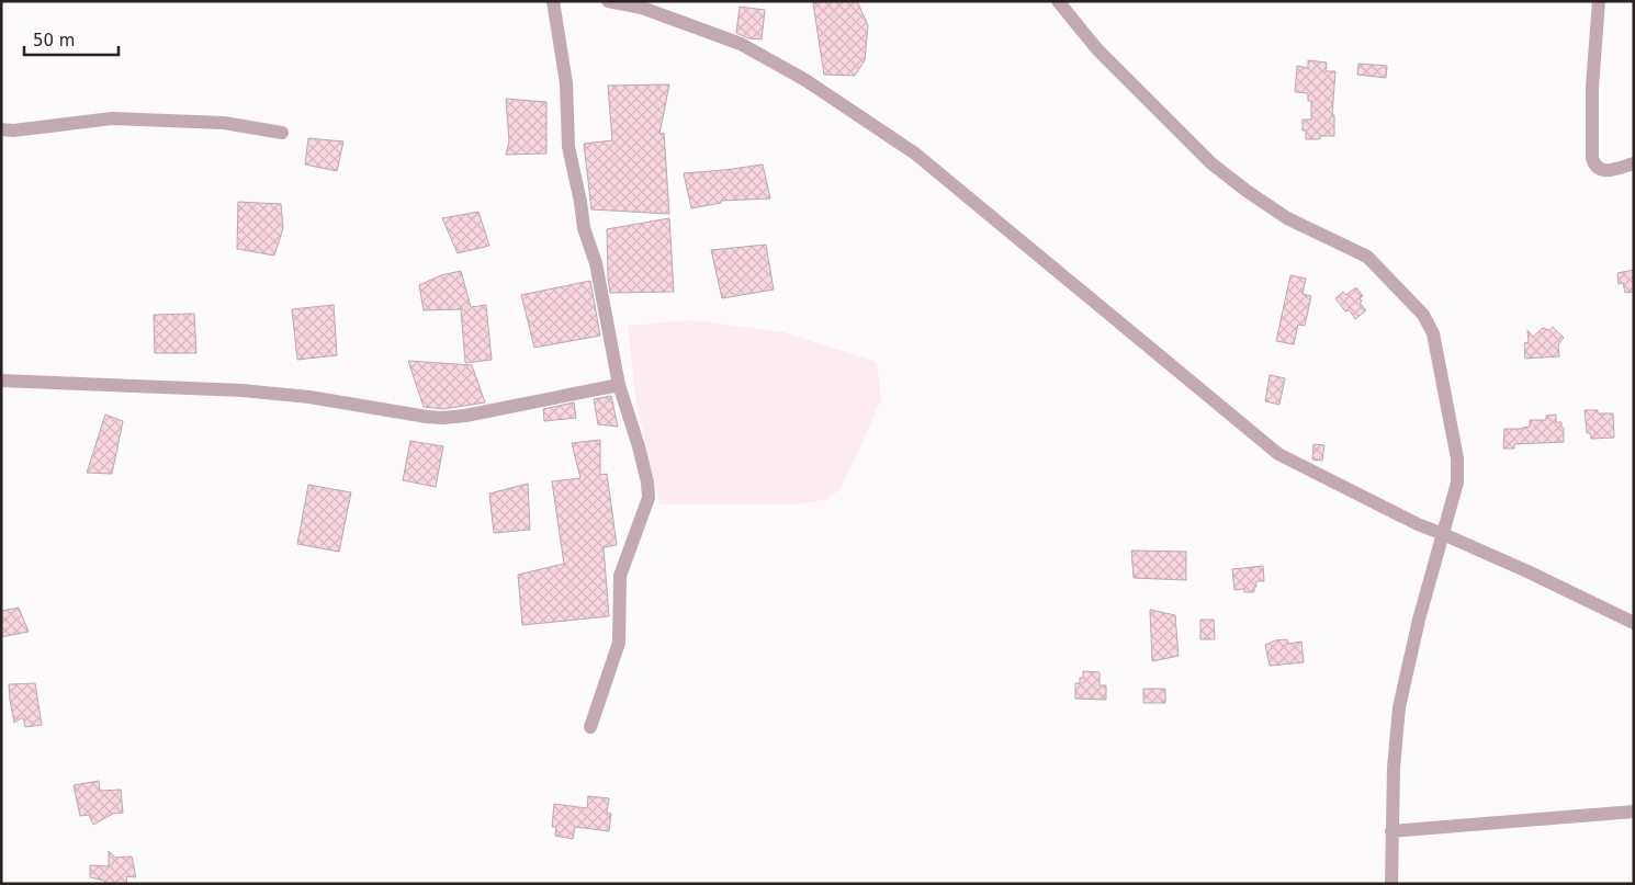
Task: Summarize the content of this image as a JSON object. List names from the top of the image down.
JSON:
{
  "scale_bar": "50 m"
}
